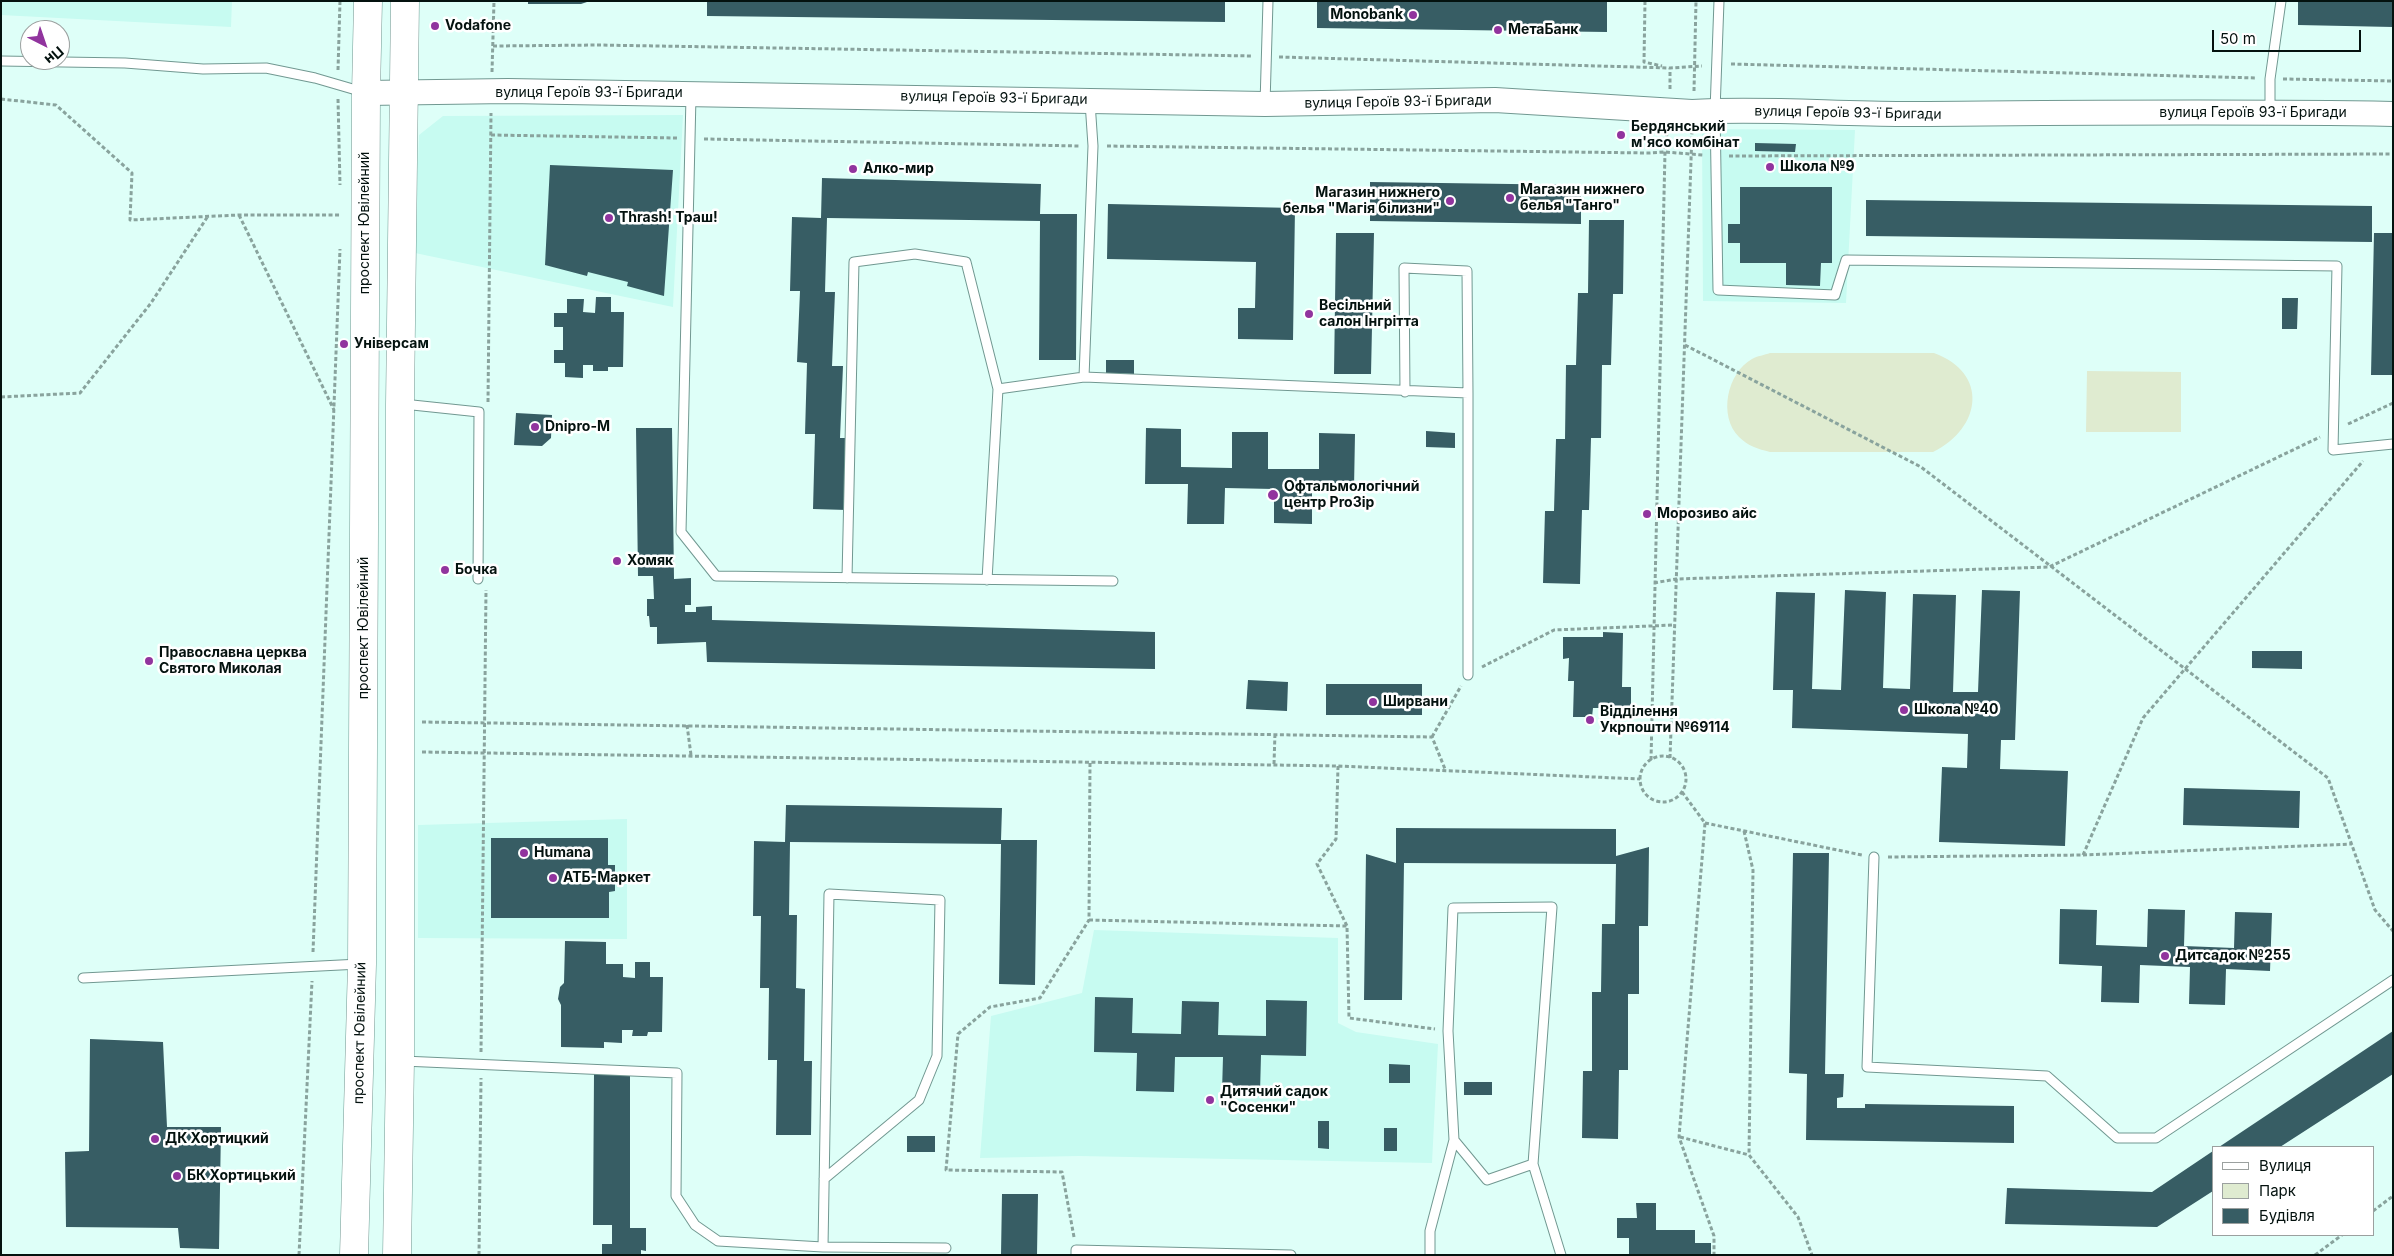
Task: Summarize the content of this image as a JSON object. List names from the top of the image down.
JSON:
{
  "streets": {
    "main road": ["проспект Ювілейний"],
    "street": ["вулиця Героїв 93-ї Бригади"]
  },
  "crossings": [
    ["вулиця Героїв 93-ї Бригади", "проспект Ювілейний"]
  ],
  "places": [
    "Monobank",
    "Vodafone",
    "МетаБанк",
    "Бердянський м'ясо комбінат",
    "Школа №9",
    "Алко-мир",
    "Магазин нижнего белья \"Танго\"",
    "Магазин нижнего белья \"Магія білизни\"",
    "Thrash! Траш!",
    "Весільний салон Інгрітта",
    "Універсам",
    "Dnipro-M",
    "Офтальмологічний центр ProЗір",
    "Морозиво айс",
    "Хомяк",
    "Бочка",
    "Православна церква Святого Миколая",
    "Ширвани",
    "Школа №40",
    "Відділення Укрпошти №69114",
    "Humana",
    "АТБ-Маркет",
    "Дитсадок №255",
    "Дитячий садок \"Сосенки\"",
    "ДК Хортицкий",
    "БК Хортицький"
  ],
  "legend": ["Вулиця", "Парк", "Будівля"],
  "scale_bar": "50 m",
  "north": "bottom right"
}
